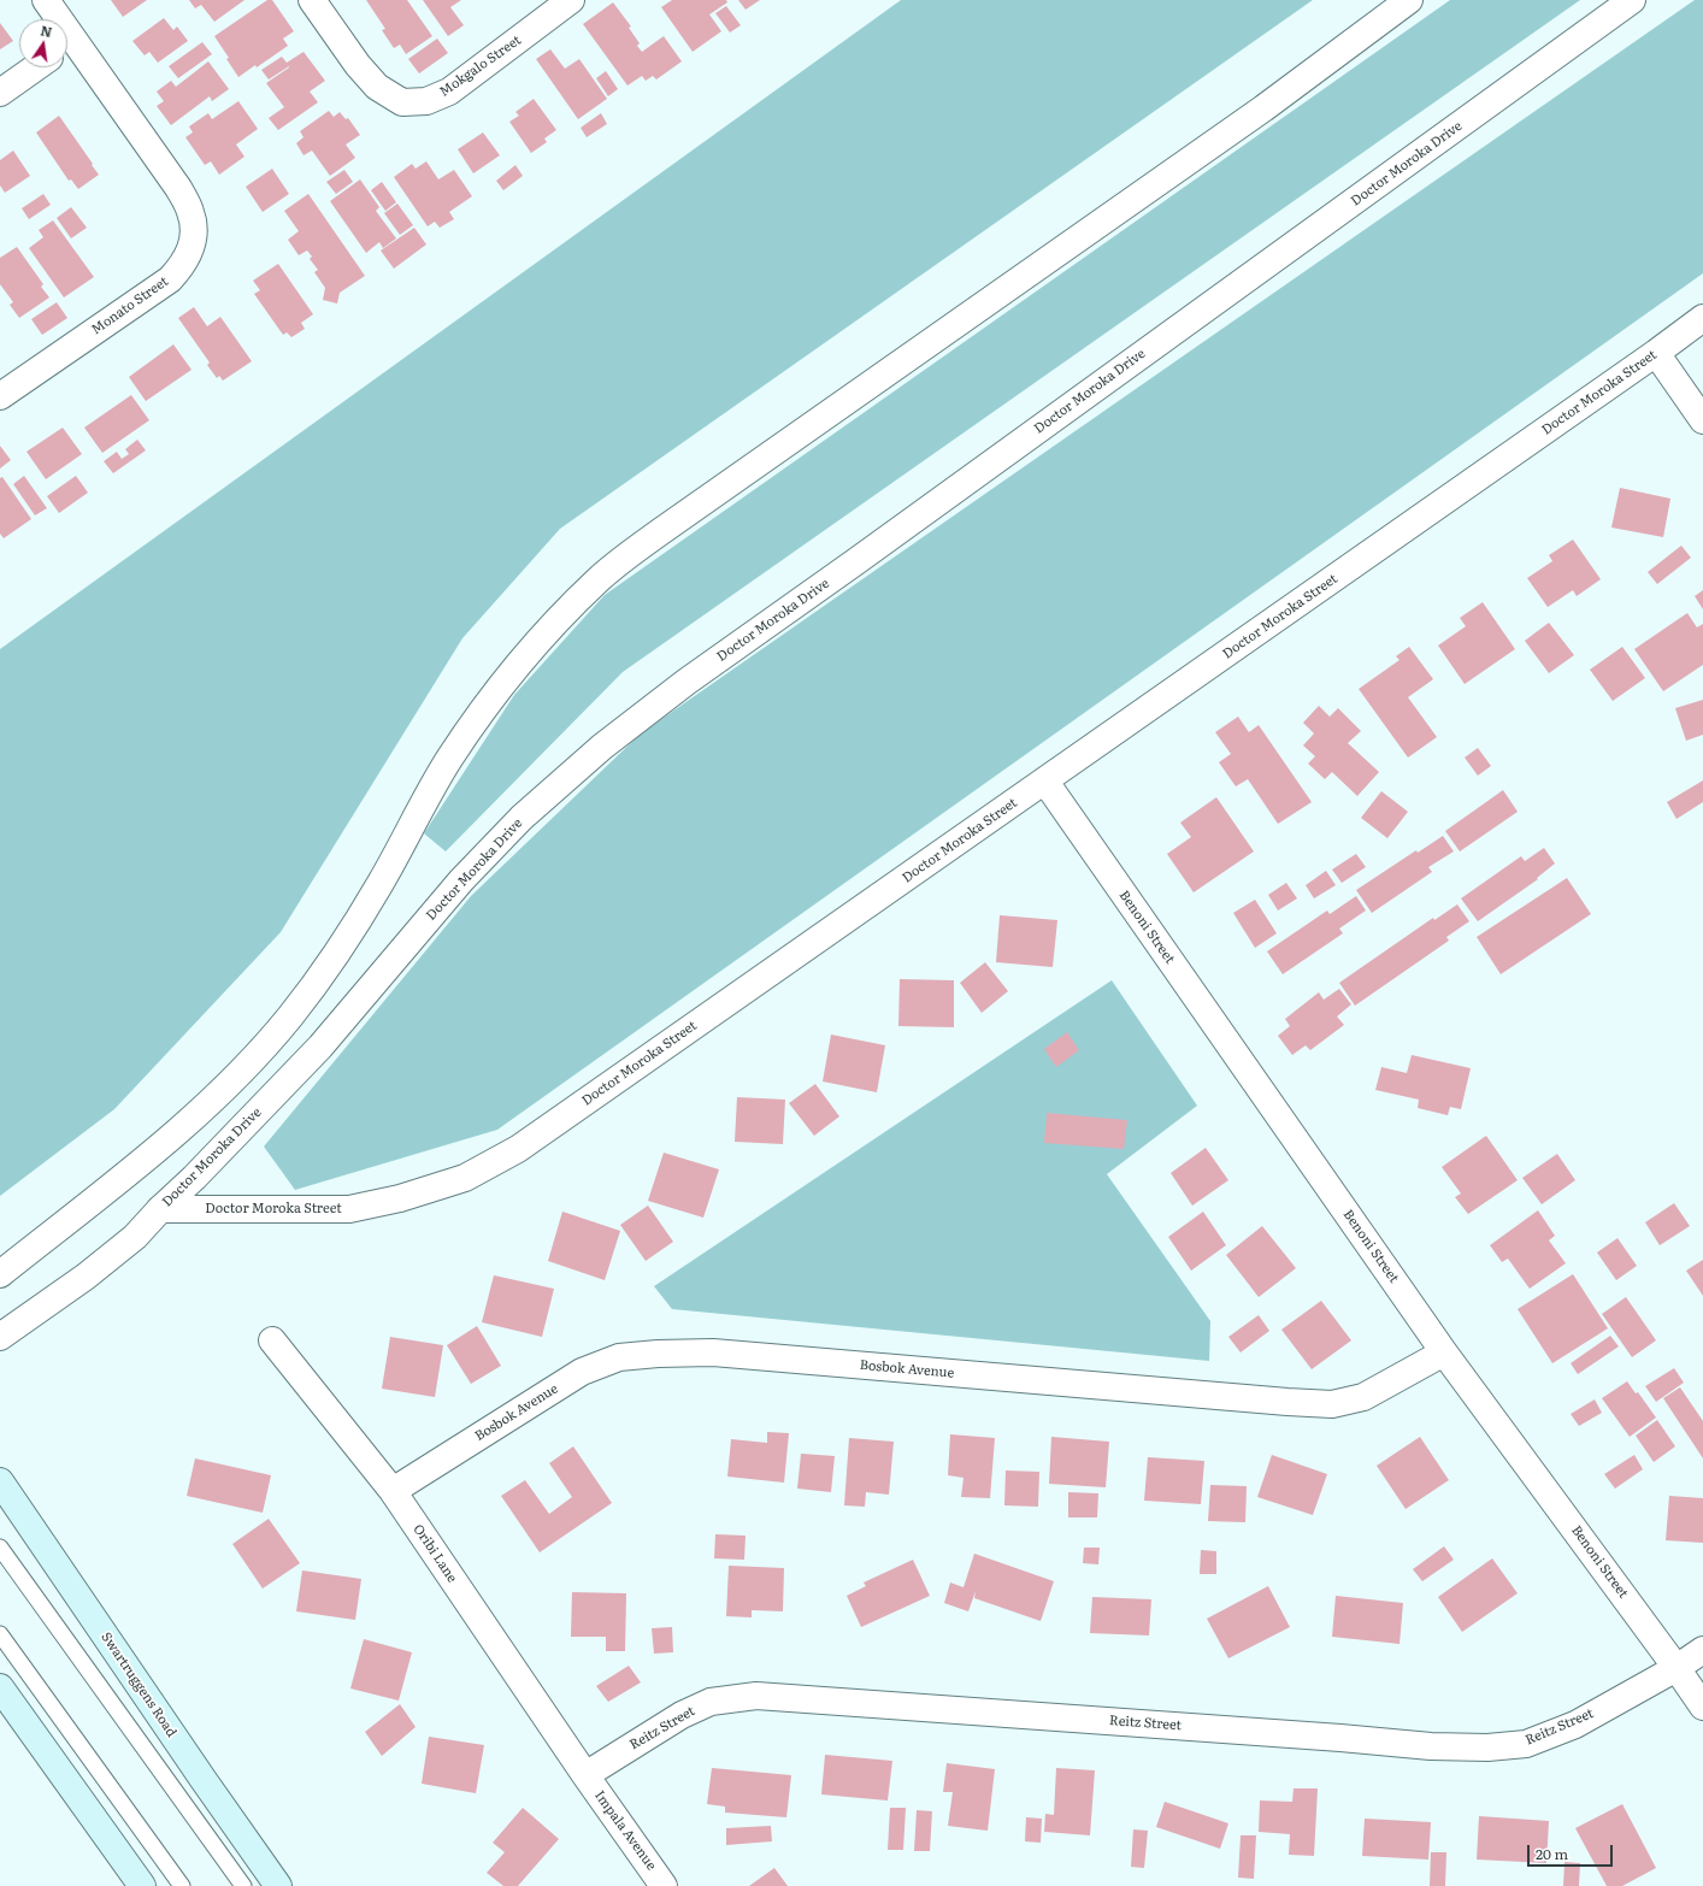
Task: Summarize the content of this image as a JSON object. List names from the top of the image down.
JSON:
{
  "streets": {
    "main road": ["Swartruggens Road"],
    "street": [
      "Mokgalo Street",
      "Doctor Moroka Drive",
      "Monato Street",
      "Doctor Moroka Street",
      "Benoni Street",
      "Bosbok Avenue",
      "Oribi Lane",
      "Reitz Street",
      "Impala Avenue"
    ]
  },
  "crossings": [
    ["Doctor Moroka Drive", "Doctor Moroka Street"],
    ["Doctor Moroka Street", "Benoni Street"],
    ["Benoni Street", "Bosbok Avenue"],
    ["Benoni Street", "Reitz Street"],
    ["Bosbok Avenue", "Oribi Lane"],
    ["Oribi Lane", "Reitz Street"],
    ["Oribi Lane", "Impala Avenue"],
    ["Reitz Street", "Impala Avenue"]
  ],
  "scale_bar": "20 m",
  "north": "top"
}
